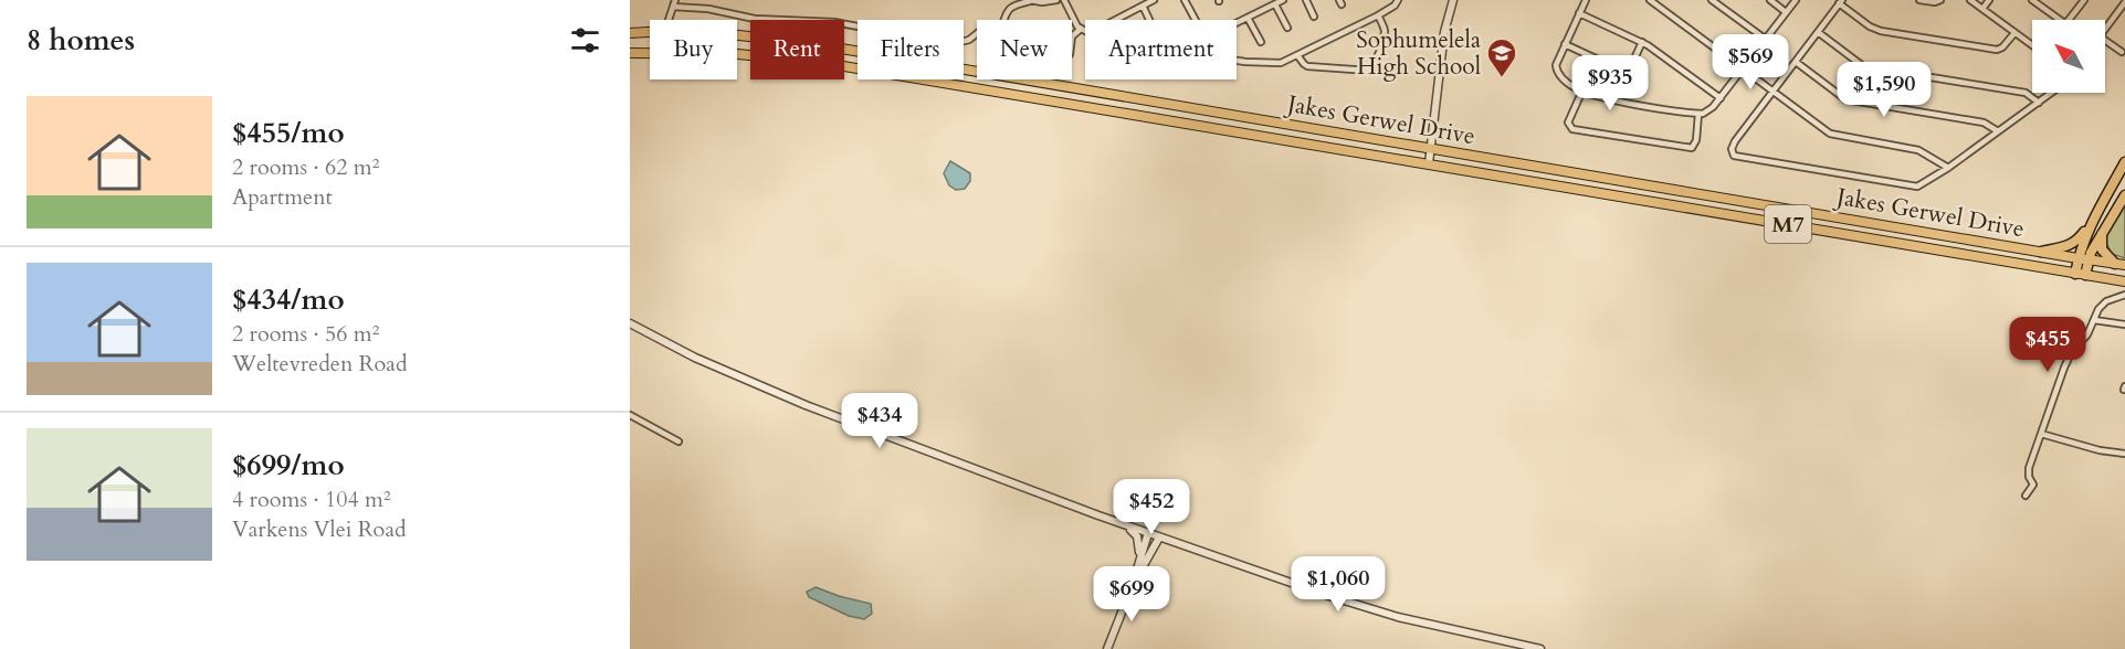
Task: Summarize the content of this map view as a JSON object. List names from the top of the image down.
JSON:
{
  "streets": {
    "main road": ["Jakes Gerwel Drive", "M7"]
  },
  "places": {
    "school or university": ["Sophumelela High School"]
  },
  "north": "top left",
  "page": {
    "heading": "8 homes",
    "chip": [
      "Buy",
      "Rent",
      "Filters",
      "New",
      "Apartment"
    ],
    "price": [
      "$569",
      "$935",
      "$1,590",
      "$455",
      "$434",
      "$452",
      "$1,060",
      "$699"
    ],
    "list": [
      {
        "name": "$455/mo",
        "note": "2 rooms · 62 m² · Apartment"
      },
      {
        "name": "$434/mo",
        "note": "2 rooms · 56 m² · Weltevreden Road"
      },
      {
        "name": "$699/mo",
        "note": "4 rooms · 104 m² · Varkens Vlei Road"
      }
    ]
  }
}
